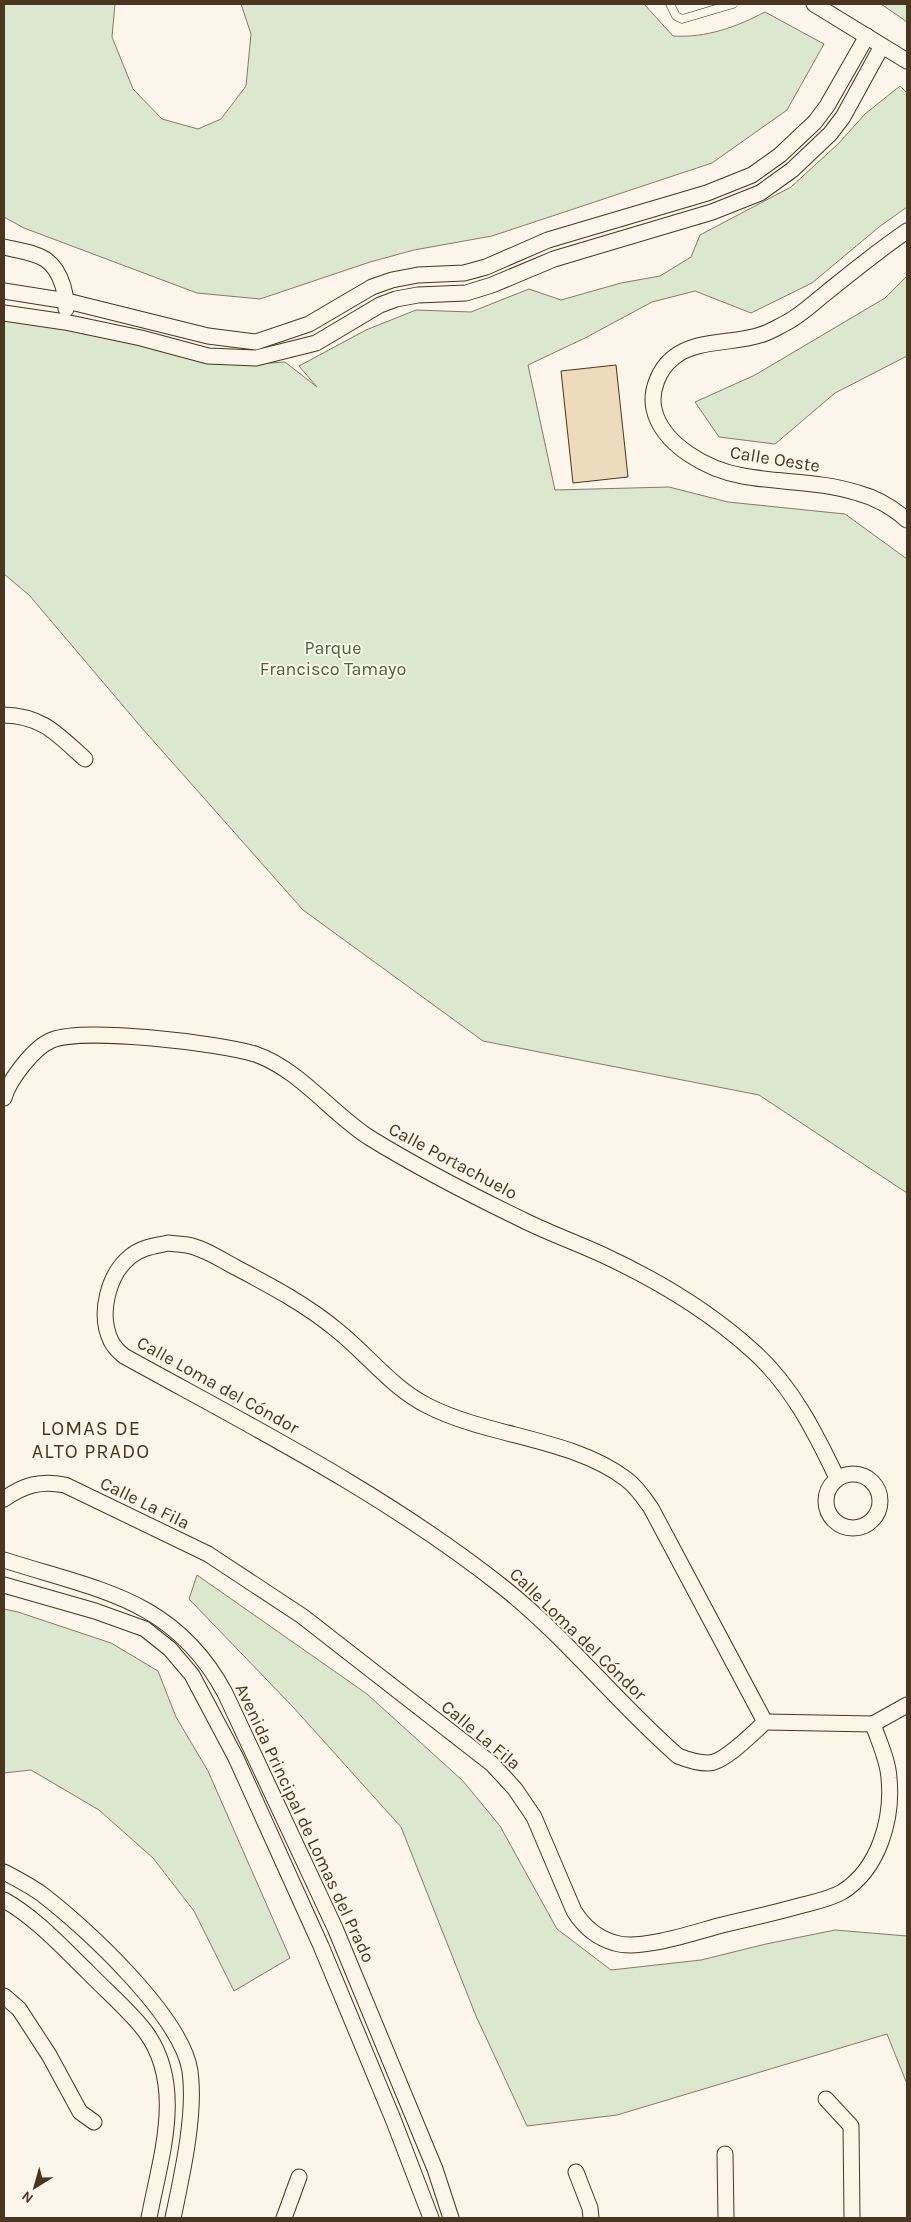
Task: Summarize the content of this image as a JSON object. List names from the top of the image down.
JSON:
{
  "streets": {
    "street": [
      "Calle Oeste",
      "Calle Portachuelo",
      "Calle Loma del Cóndor",
      "Calle La Fila",
      "Avenida Principal de Lomas del Prado"
    ]
  },
  "districts": ["LOMAS DE ALTO PRADO"],
  "parks": ["Parque Francisco Tamayo"],
  "north": "bottom left"
}
